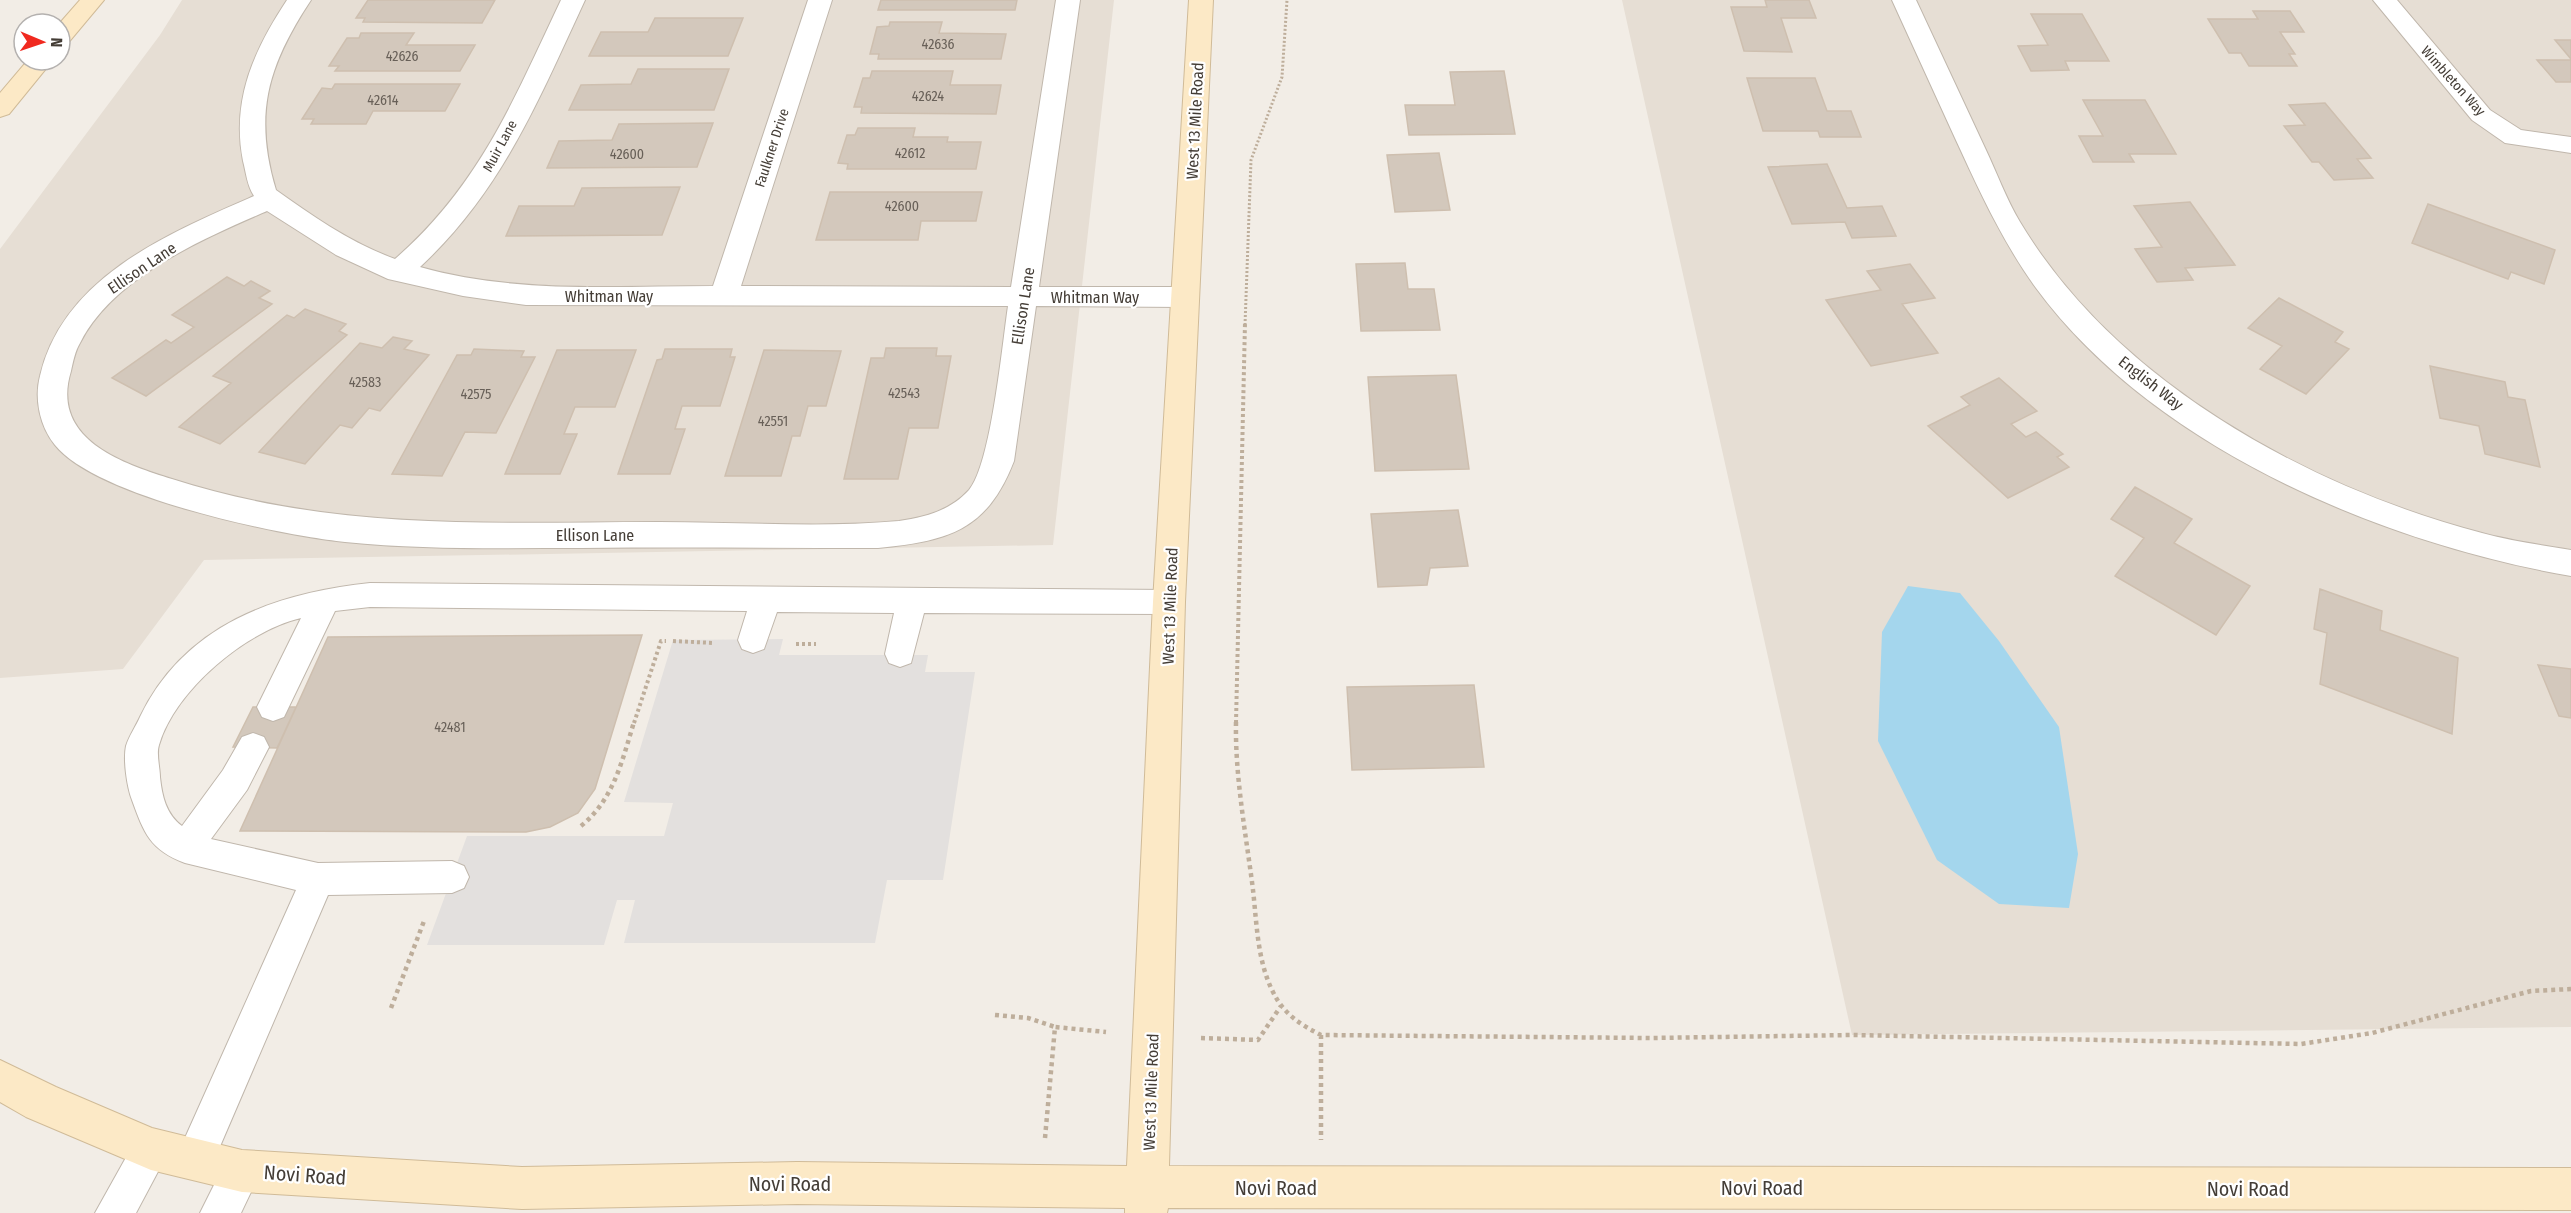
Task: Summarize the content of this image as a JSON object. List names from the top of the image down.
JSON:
{
  "streets": {
    "main road": ["West 13 Mile Road", "Novi Road"],
    "street": [
      "Wimbleton Way",
      "Muir Lane",
      "Faulkner Drive",
      "Ellison Lane",
      "Whitman Way",
      "English Way"
    ]
  },
  "crossings": [
    ["West 13 Mile Road", "Whitman Way"],
    ["West 13 Mile Road", "Novi Road"],
    ["Muir Lane", "Whitman Way"],
    ["Faulkner Drive", "Whitman Way"],
    ["Ellison Lane", "Whitman Way"]
  ],
  "house_numbers": [
    "42636",
    "42626",
    "42624",
    "42614",
    "42612",
    "42600",
    "42600",
    "42583",
    "42543",
    "42575",
    "42551",
    "42481"
  ],
  "north": "right"
}
